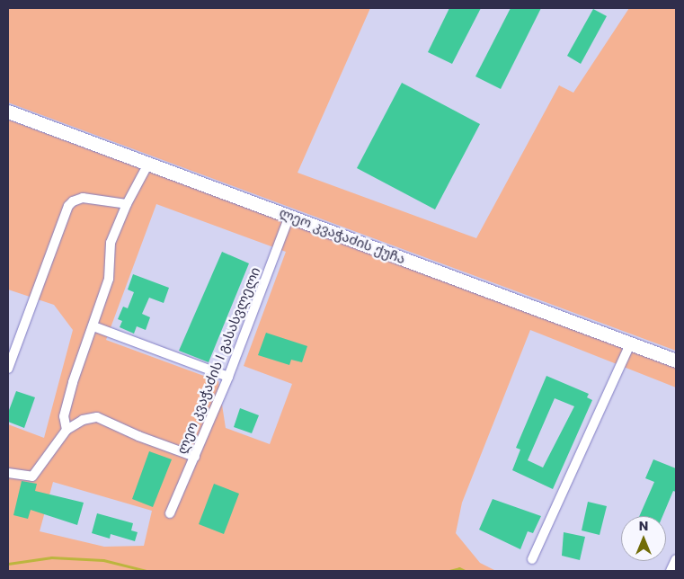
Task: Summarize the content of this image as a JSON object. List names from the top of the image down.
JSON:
{
  "streets": {
    "main road": ["ლეო კვაჭაძის ქუჩა"],
    "street": ["ლეო კვაჭაძის I გასასვლელი"]
  },
  "crossings": [
    ["ლეო კვაჭაძის ქუჩა", "ლეო კვაჭაძის I გასასვლელი"]
  ],
  "north": "top"
}
